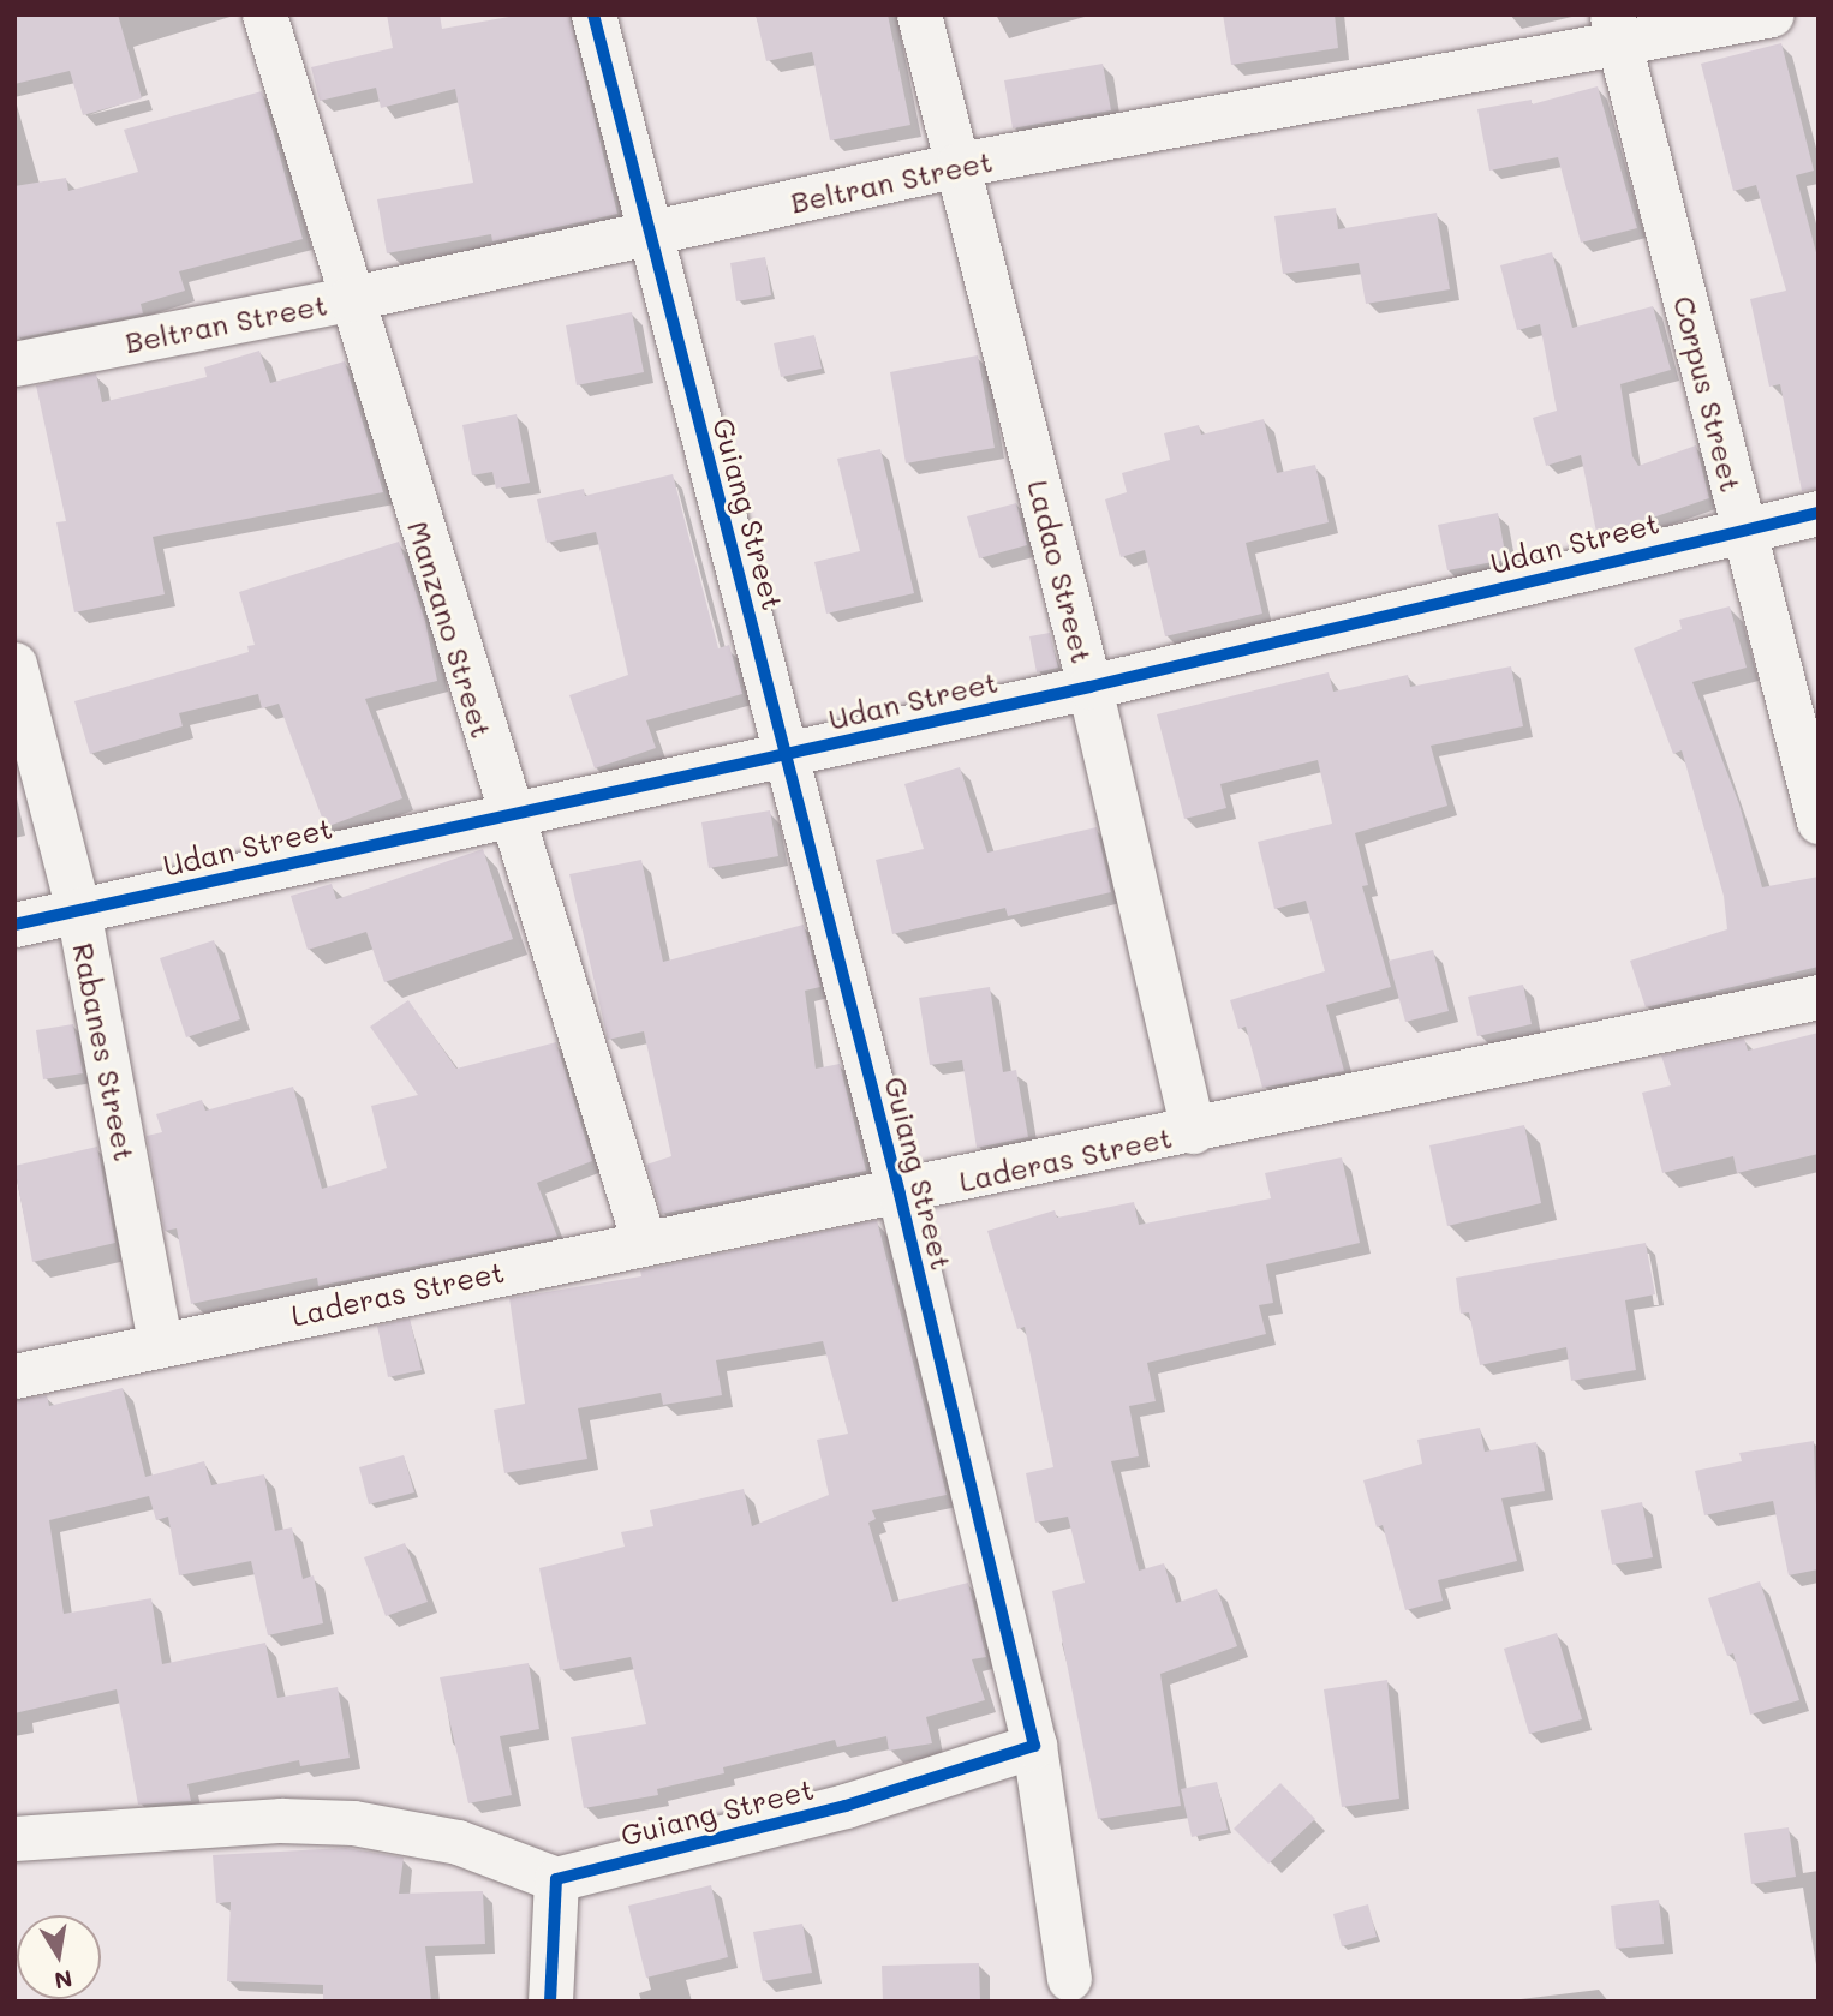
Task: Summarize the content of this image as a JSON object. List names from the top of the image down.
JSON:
{
  "streets": {
    "street": [
      "Beltran Street",
      "Corpus Street",
      "Guiang Street",
      "Udan Street",
      "Ladao Street",
      "Manzano Street",
      "Rabanes Street",
      "Laderas Street"
    ]
  },
  "crossings": [
    ["Beltran Street", "Corpus Street"],
    ["Beltran Street", "Guiang Street"],
    ["Beltran Street", "Ladao Street"],
    ["Beltran Street", "Manzano Street"],
    ["Corpus Street", "Udan Street"],
    ["Guiang Street", "Udan Street"],
    ["Guiang Street", "Laderas Street"],
    ["Udan Street", "Ladao Street"],
    ["Udan Street", "Manzano Street"],
    ["Udan Street", "Rabanes Street"],
    ["Ladao Street", "Laderas Street"],
    ["Manzano Street", "Laderas Street"],
    ["Rabanes Street", "Laderas Street"]
  ],
  "north": "bottom"
}
